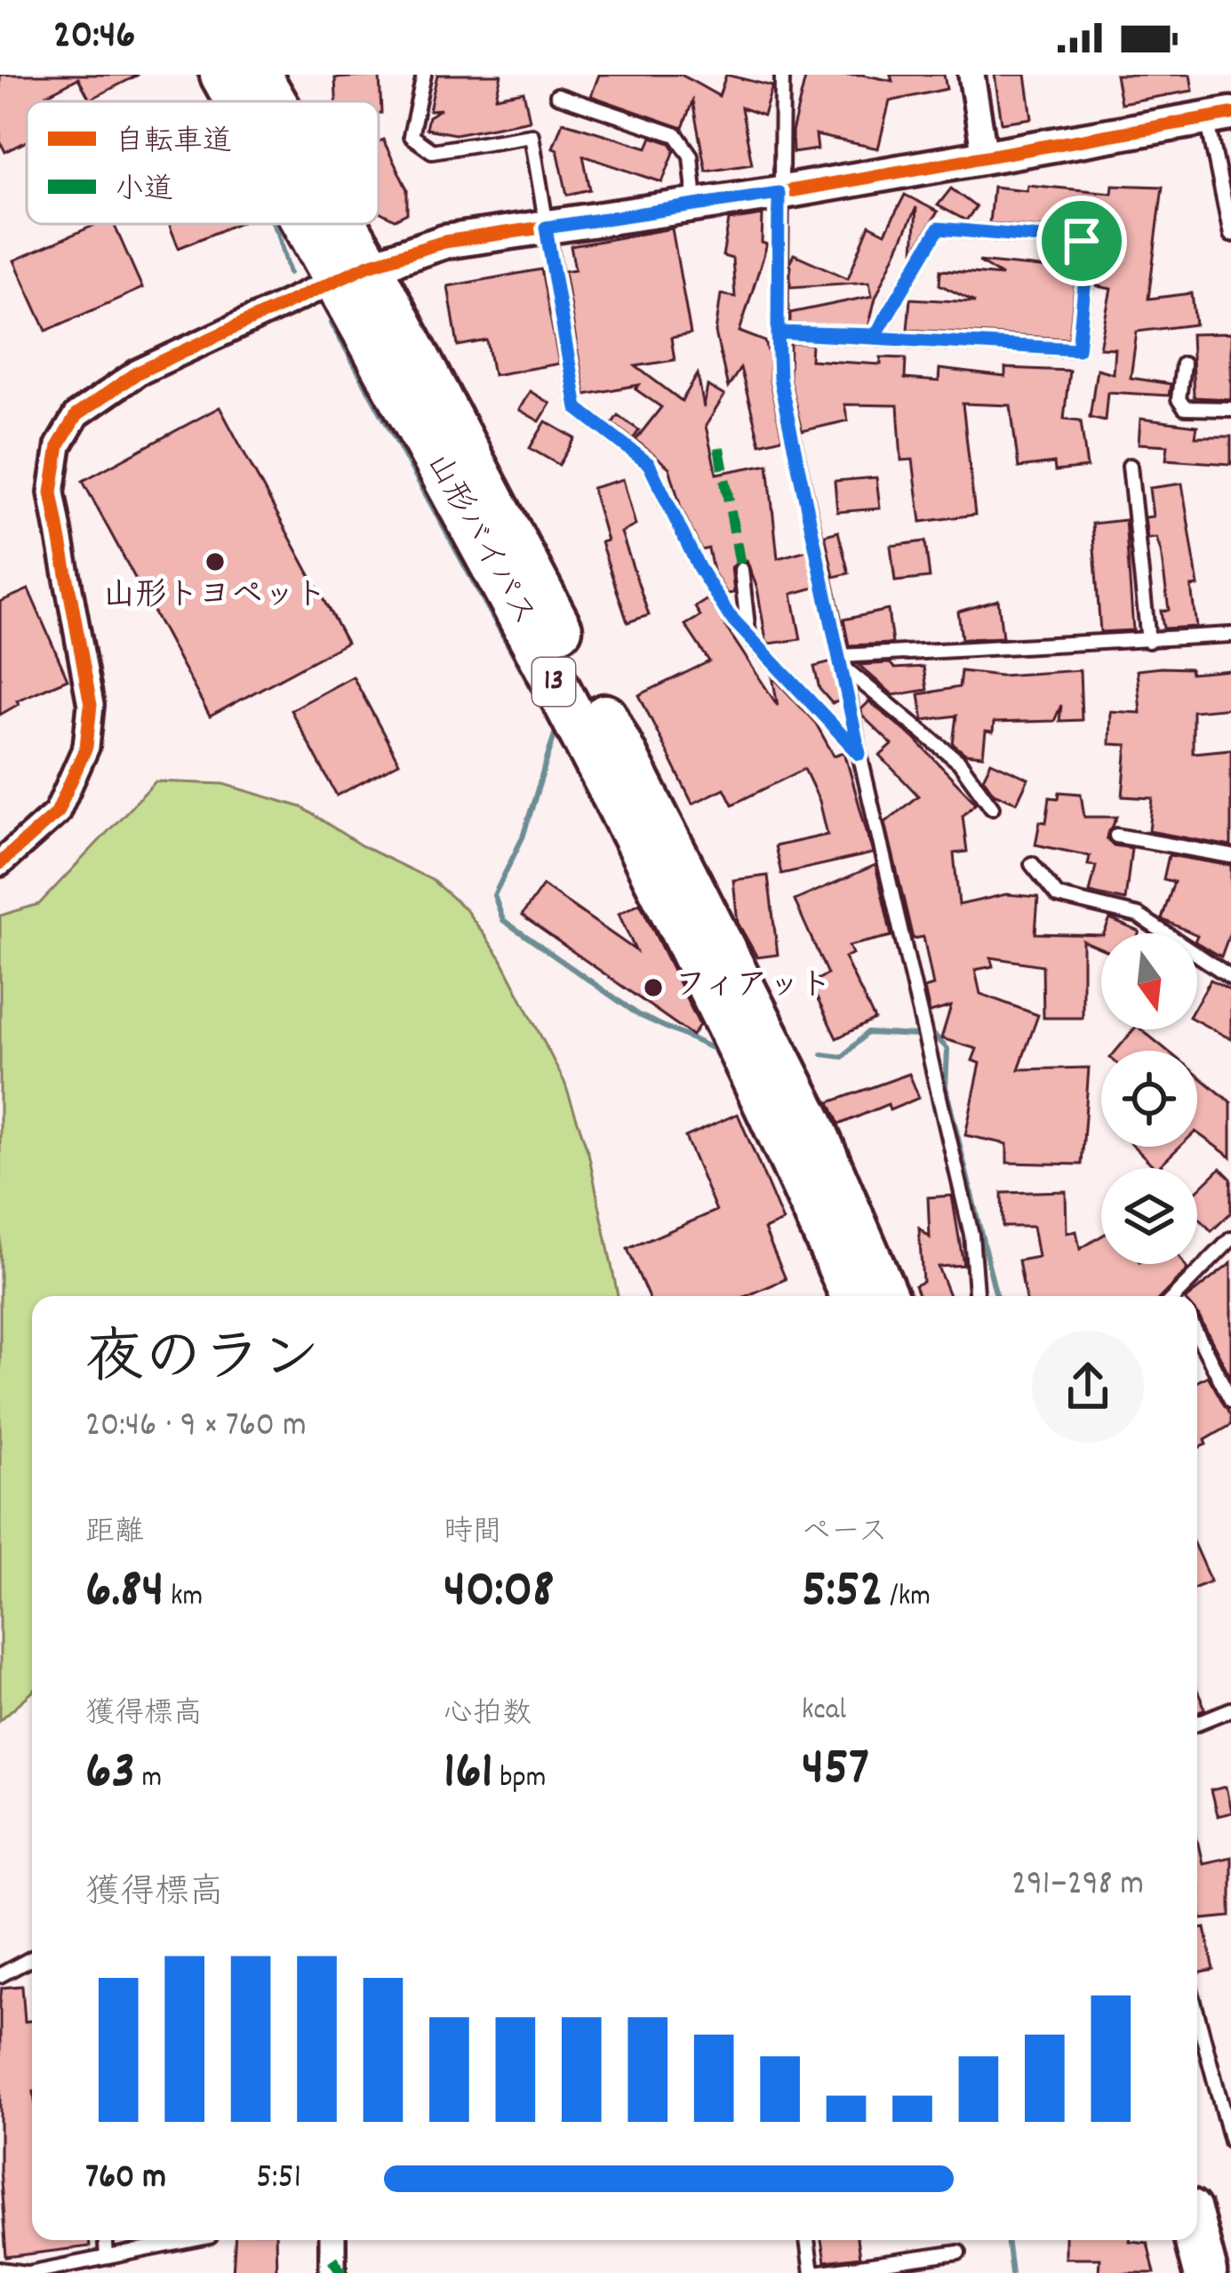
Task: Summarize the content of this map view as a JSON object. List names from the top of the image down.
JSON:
{
  "streets": {
    "highway": ["山形バイパス", "13"]
  },
  "places": ["山形トヨペット", "フィアット"],
  "legend": ["自転車道", "小道"],
  "north": "bottom",
  "page": {
    "status": "20:46",
    "heading": ["夜のラン", "20:46 · 9 × 760 m"],
    "stats": [
      ["距離", "6.84 km"],
      ["時間", "40:08"],
      ["ペース", "5:52 /km"],
      ["獲得標高", "63 m"],
      ["心拍数", "161 bpm"],
      ["kcal", "457"]
    ],
    "chart": ["獲得標高", "291–298 m"],
    "list": [
      {
        "name": "760 m",
        "note": "5:51"
      }
    ]
  }
}
